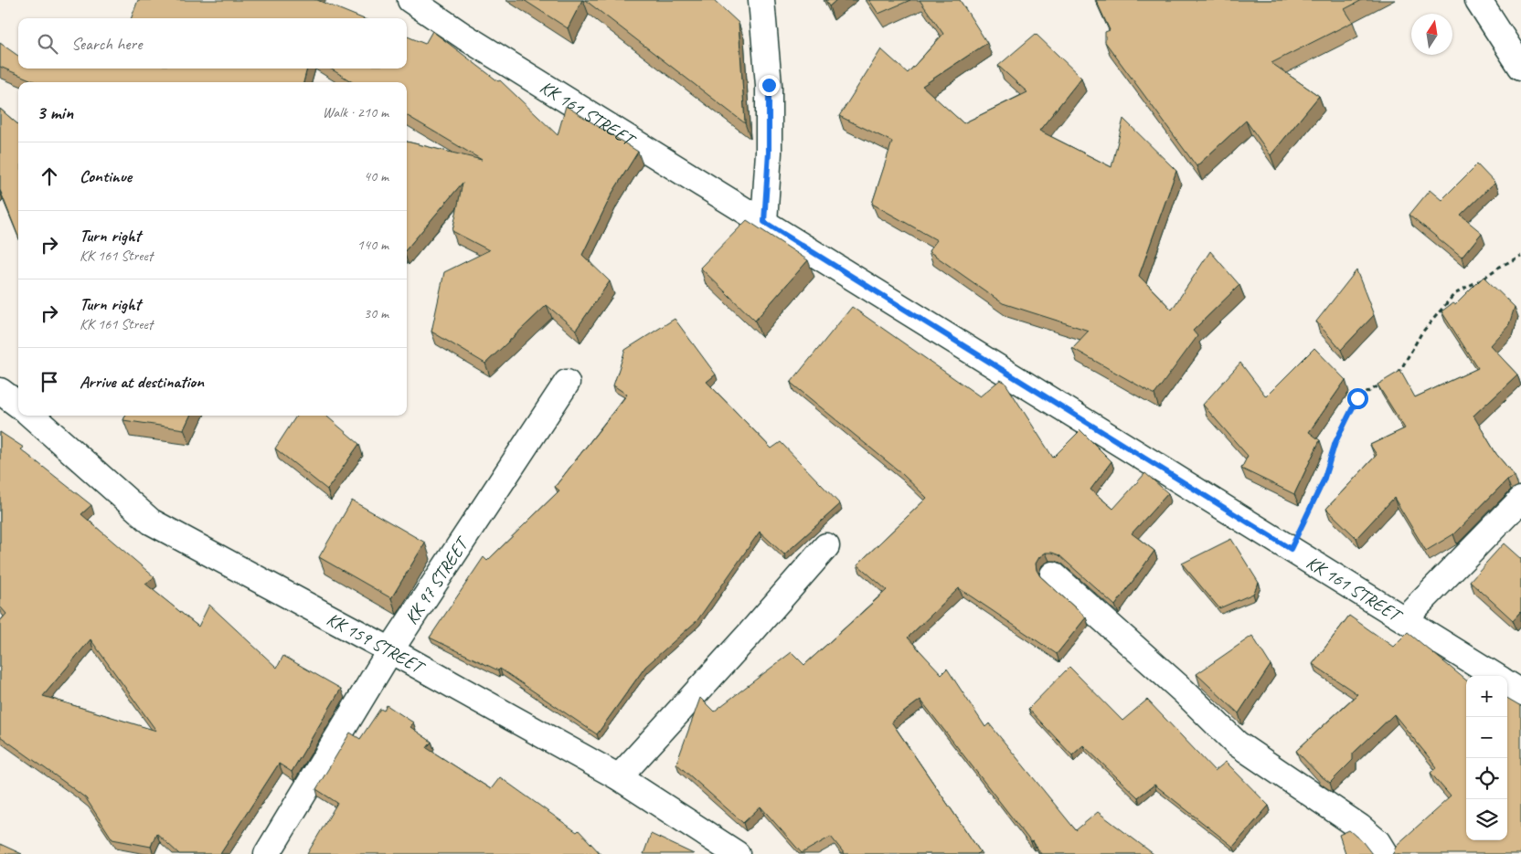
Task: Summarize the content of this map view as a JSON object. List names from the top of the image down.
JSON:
{
  "streets": {
    "street": ["KK 161 STREET", "KK 97 STREET", "KK 159 STREET"]
  },
  "crossings": [
    ["KK 97 STREET", "KK 159 STREET"]
  ],
  "north": "top",
  "page": {
    "search": "Search here",
    "heading": ["3 min", "Walk · 210 m"],
    "list": [
      ["Continue", "40 m"],
      ["Turn right", "KK 161 Street", "140 m"],
      ["Turn right", "KK 161 Street", "30 m"],
      "Arrive at destination"
    ],
    "map_buttons": ["+", "−"]
  }
}
